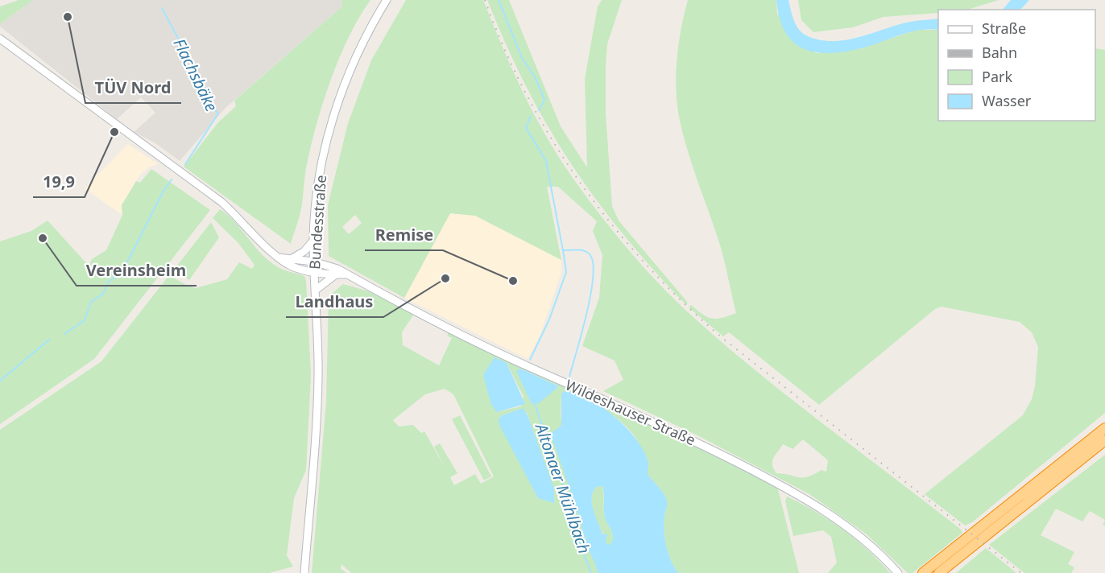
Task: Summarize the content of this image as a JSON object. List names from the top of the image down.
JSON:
{
  "streets": {
    "main road": ["Bundesstraße", "Wildeshauser Straße"]
  },
  "crossings": [
    ["Bundesstraße", "Wildeshauser Straße"]
  ],
  "water": ["Flachsbäke", "Altonaer Mühlbach"],
  "places": [
    "TÜV Nord",
    "19,9",
    "Vereinsheim",
    "Landhaus",
    "Remise"
  ],
  "legend": [
    "Straße",
    "Bahn",
    "Park",
    "Wasser"
  ]
}
